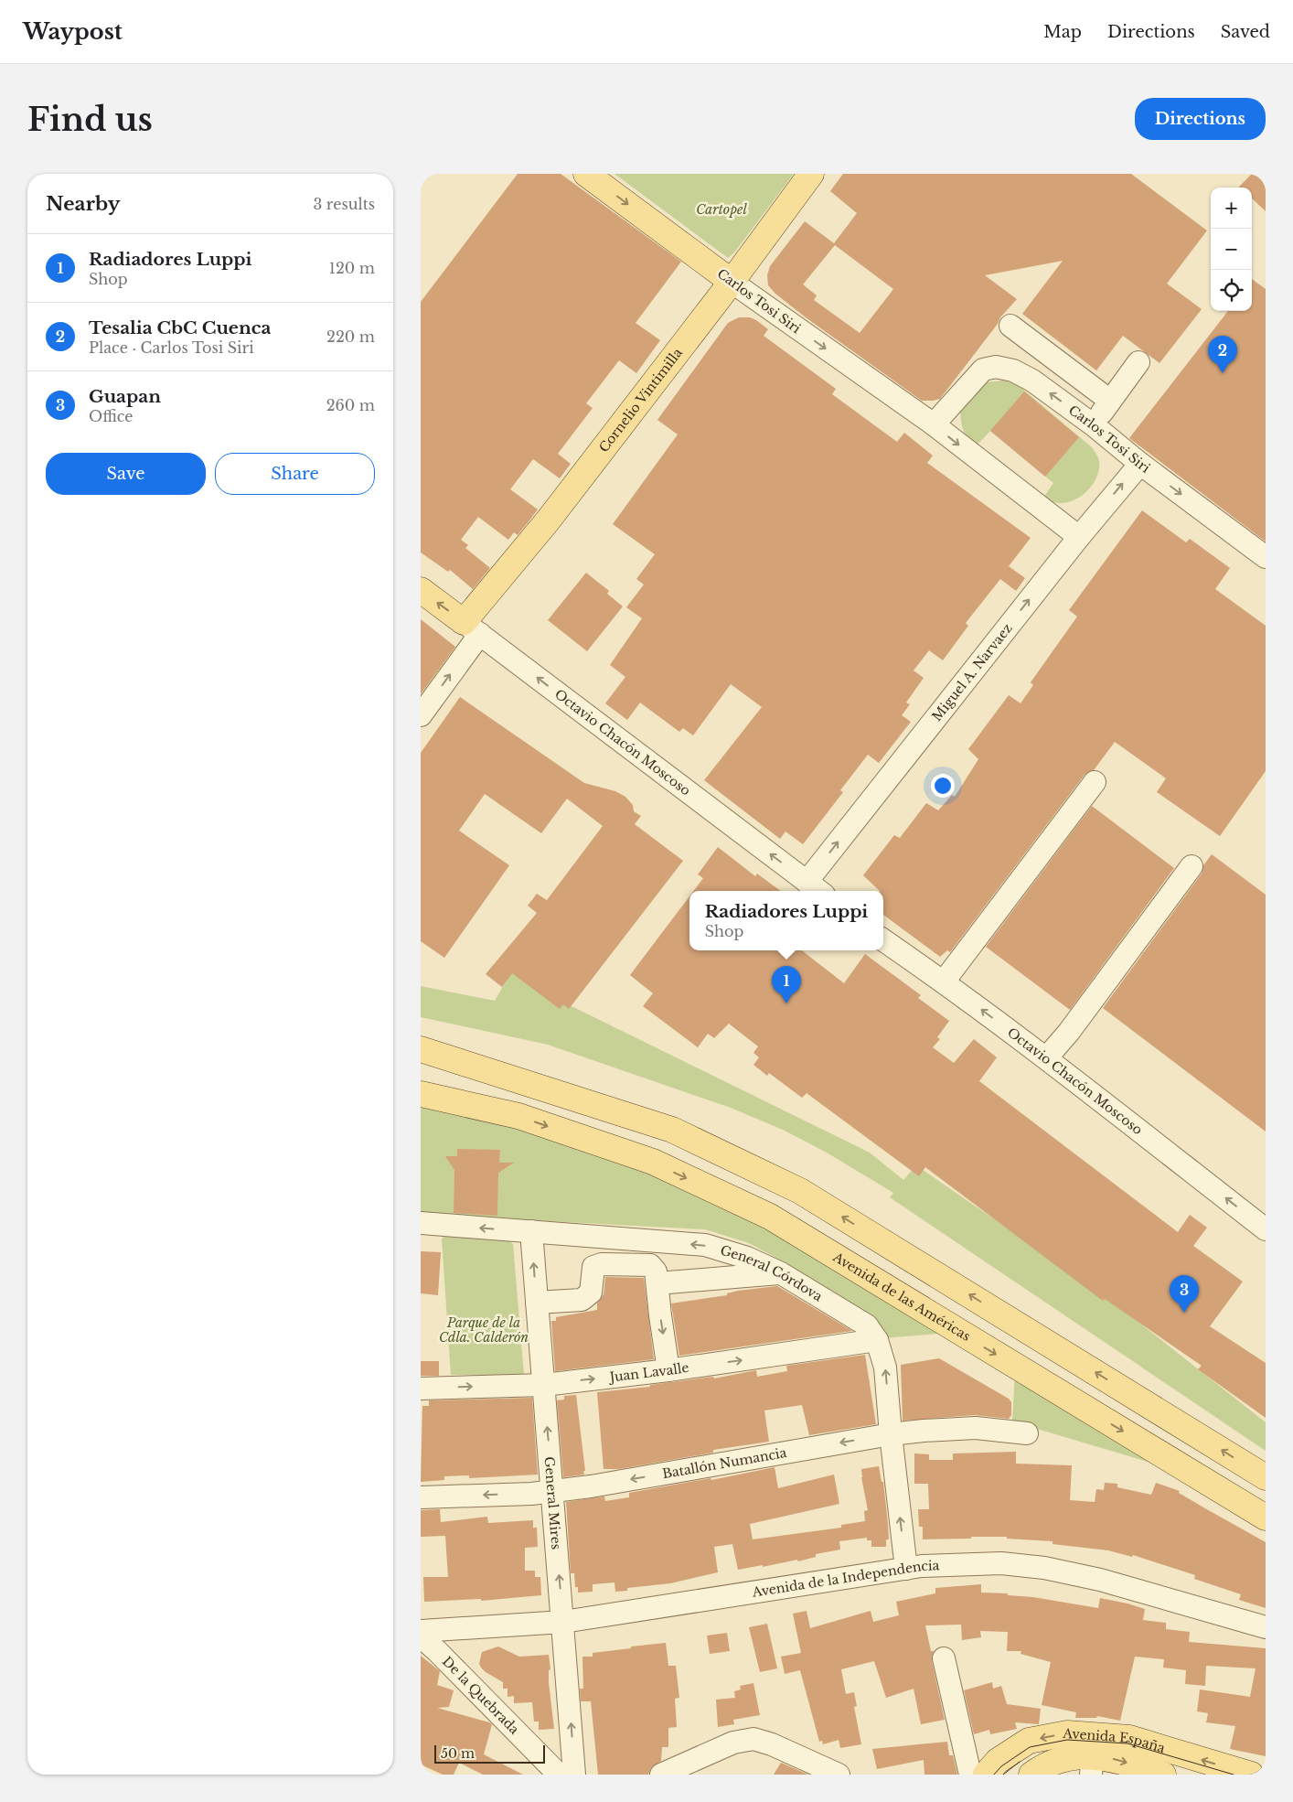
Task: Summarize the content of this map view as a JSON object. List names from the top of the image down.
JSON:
{
  "streets": {
    "main road": [
      "Carlos Tosi Siri",
      "Cornelio Vintimilla",
      "Octavio Chacón Moscoso",
      "Avenida de las Américas",
      "Avenida España"
    ],
    "street": [
      "Miguel A. Narvaez",
      "General Córdova",
      "Juan Lavalle",
      "Batallón Numancia",
      "General Mires",
      "Avenida de la Independencia",
      "De la Quebrada"
    ]
  },
  "crossings": [
    ["Carlos Tosi Siri", "Cornelio Vintimilla"],
    ["Carlos Tosi Siri", "Miguel A. Narvaez"],
    ["Cornelio Vintimilla", "Octavio Chacón Moscoso"],
    ["Miguel A. Narvaez", "Octavio Chacón Moscoso"],
    ["General Córdova", "Juan Lavalle"],
    ["General Córdova", "Batallón Numancia"],
    ["General Córdova", "General Mires"],
    ["General Córdova", "Avenida de la Independencia"],
    ["Juan Lavalle", "General Mires"],
    ["Batallón Numancia", "General Mires"],
    ["General Mires", "Avenida de la Independencia"]
  ],
  "one_way": [
    "Octavio Chacón Moscoso",
    "General Córdova",
    "Juan Lavalle",
    "Batallón Numancia",
    "General Mires"
  ],
  "parks": ["Cartopel", "Parque de la Cdla. Calderón"],
  "scale_bar": "50 m",
  "page": {
    "header": "Waypost",
    "nav": ["Map", "Directions", "Saved"],
    "buttons": [
      "Directions",
      ["Save", "Share"]
    ],
    "title": "Find us",
    "heading": ["Nearby", "3 results"],
    "map_buttons": ["+", "−"],
    "list": [
      {
        "mark": "1",
        "name": "Radiadores Luppi",
        "note": "Shop",
        "value": "120 m"
      },
      {
        "mark": "2",
        "name": "Tesalia CbC Cuenca",
        "note": "Place · Carlos Tosi Siri",
        "value": "220 m"
      },
      {
        "mark": "3",
        "name": "Guapan",
        "note": "Office",
        "value": "260 m"
      }
    ],
    "pins": ["2", "1", "3"],
    "popup": ["Radiadores Luppi", "Shop"],
    "scale": "50 m"
  }
}
